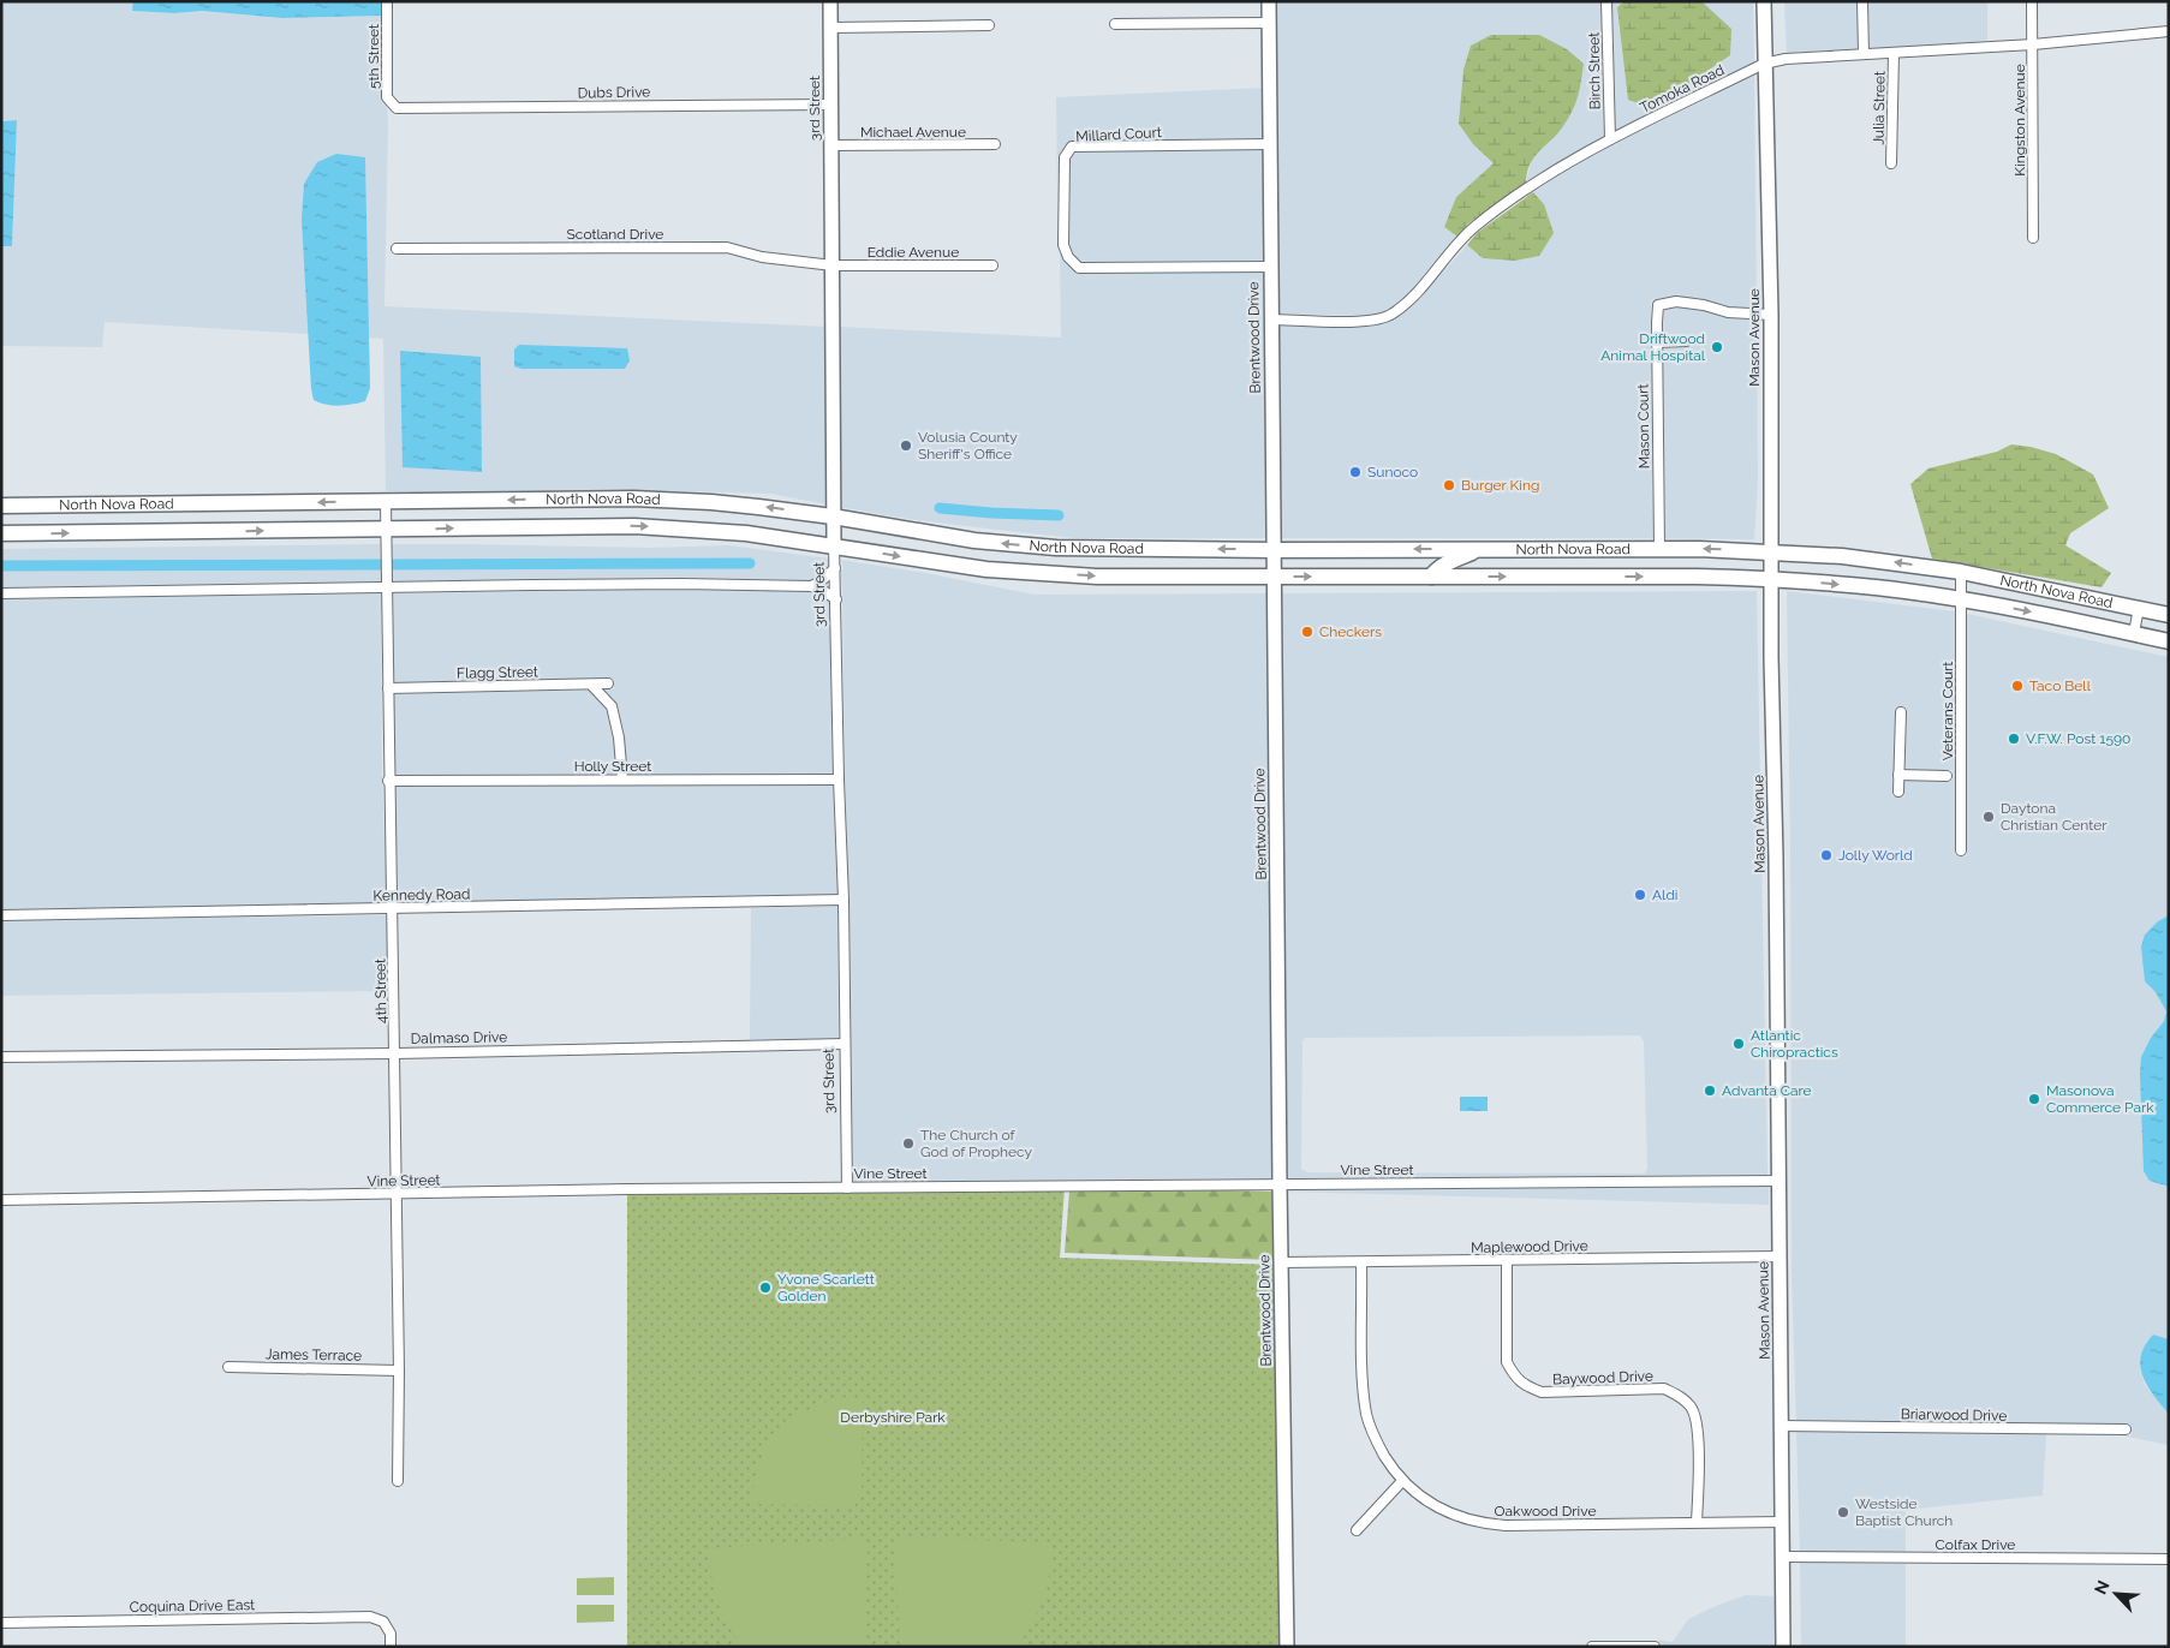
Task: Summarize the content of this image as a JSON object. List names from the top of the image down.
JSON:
{
  "streets": {
    "main road": ["North Nova Road"],
    "street": [
      "5th Street",
      "Birch Street",
      "Tomoka Road",
      "Dubs Drive",
      "3rd Street",
      "Julia Street",
      "Kingston Avenue",
      "Michael Avenue",
      "Millard Court",
      "Scotland Drive",
      "Eddie Avenue",
      "Brentwood Drive",
      "Mason Avenue",
      "Mason Court",
      "Flagg Street",
      "Veterans Court",
      "Holly Street",
      "Kennedy Road",
      "4th Street",
      "Dalmaso Drive",
      "Vine Street",
      "Maplewood Drive",
      "James Terrace",
      "Baywood Drive",
      "Briarwood Drive",
      "Oakwood Drive",
      "Colfax Drive",
      "Coquina Drive East"
    ]
  },
  "crossings": [
    ["5th Street", "Dubs Drive"],
    ["Birch Street", "Tomoka Road"],
    ["Tomoka Road", "Julia Street"],
    ["Tomoka Road", "Kingston Avenue"],
    ["Tomoka Road", "Brentwood Drive"],
    ["Tomoka Road", "Mason Avenue"],
    ["Dubs Drive", "3rd Street"],
    ["3rd Street", "Michael Avenue"],
    ["3rd Street", "Scotland Drive"],
    ["3rd Street", "Eddie Avenue"],
    ["3rd Street", "North Nova Road"],
    ["3rd Street", "Holly Street"],
    ["3rd Street", "Kennedy Road"],
    ["3rd Street", "Dalmaso Drive"],
    ["3rd Street", "Vine Street"],
    ["Millard Court", "Brentwood Drive"],
    ["Scotland Drive", "Eddie Avenue"],
    ["Brentwood Drive", "North Nova Road"],
    ["Brentwood Drive", "Vine Street"],
    ["Brentwood Drive", "Maplewood Drive"],
    ["Mason Avenue", "Mason Court"],
    ["Mason Avenue", "North Nova Road"],
    ["Mason Avenue", "Vine Street"],
    ["Mason Avenue", "Maplewood Drive"],
    ["Mason Avenue", "Briarwood Drive"],
    ["Mason Avenue", "Oakwood Drive"],
    ["Mason Avenue", "Colfax Drive"],
    ["Mason Court", "North Nova Road"],
    ["North Nova Road", "Veterans Court"],
    ["North Nova Road", "4th Street"],
    ["Flagg Street", "4th Street"],
    ["Holly Street", "4th Street"],
    ["Kennedy Road", "4th Street"],
    ["4th Street", "Dalmaso Drive"],
    ["4th Street", "Vine Street"],
    ["4th Street", "James Terrace"],
    ["Maplewood Drive", "Baywood Drive"],
    ["Maplewood Drive", "Oakwood Drive"],
    ["Baywood Drive", "Oakwood Drive"]
  ],
  "parks": ["Derbyshire Park"],
  "places": [
    "Driftwood Animal Hospital",
    "Volusia County Sheriff's Office",
    "Sunoco",
    "Burger King",
    "Checkers",
    "Taco Bell",
    "V.F.W. Post 1590",
    "Daytona Christian Center",
    "Jolly World",
    "Aldi",
    "Atlantic Chiropractics",
    "Advanta Care",
    "Masonova Commerce Park",
    "The Church of God of Prophecy",
    "Yvone Scarlett Golden",
    "Westside Baptist Church"
  ],
  "north": "top left"
}
